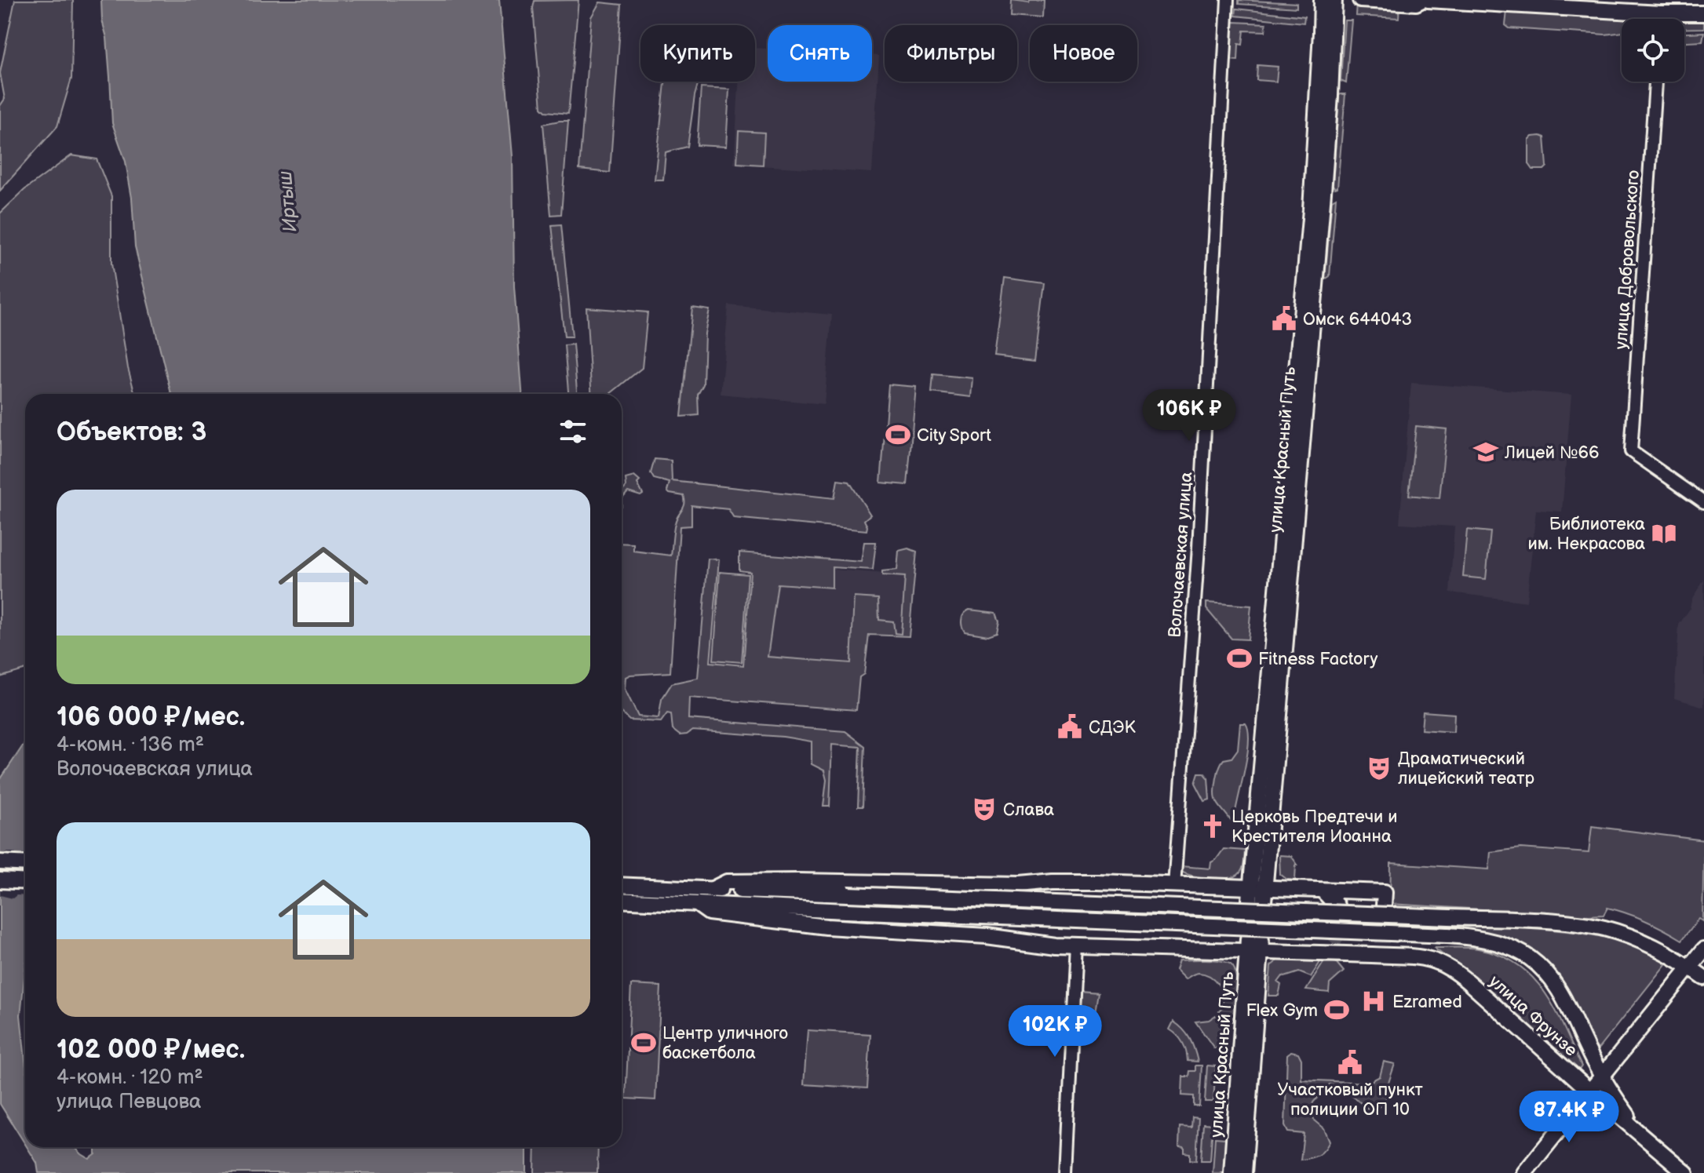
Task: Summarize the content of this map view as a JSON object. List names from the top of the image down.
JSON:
{
  "streets": {
    "main road": ["улица Красный Путь", "улица Фрунзе"],
    "street": ["улица Добровольского", "Волочаевская улица"]
  },
  "crossings": [
    ["улица Красный Путь", "улица Фрунзе"]
  ],
  "water": ["Иртыш"],
  "places": {
    "public building": ["Омск 644043", "СДЭК", "Участковый пункт полиции ОП 10"],
    "sports": [
      "City Sport",
      "Fitness Factory",
      "Flex Gym",
      "Центр уличного баскетбола"
    ],
    "school or university": ["Лицей №66"],
    "library": ["Библиотека им. Некрасова"],
    "theatre": ["Драматический лицейский театр", "Слава"],
    "church": ["Церковь Предтечи и Крестителя Иоанна"],
    "hospital": ["Ezramed"]
  },
  "page": {
    "chip": [
      "Купить",
      "Снять",
      "Фильтры",
      "Новое"
    ],
    "price": ["106K ₽", "102K ₽", "87.4K ₽"],
    "heading": "Объектов: 3",
    "list": [
      {
        "name": "106 000 ₽/мес.",
        "note": "4-комн. · 136 m² · Волочаевская улица"
      },
      {
        "name": "102 000 ₽/мес.",
        "note": "4-комн. · 120 m² · улица Певцова"
      }
    ]
  }
}
